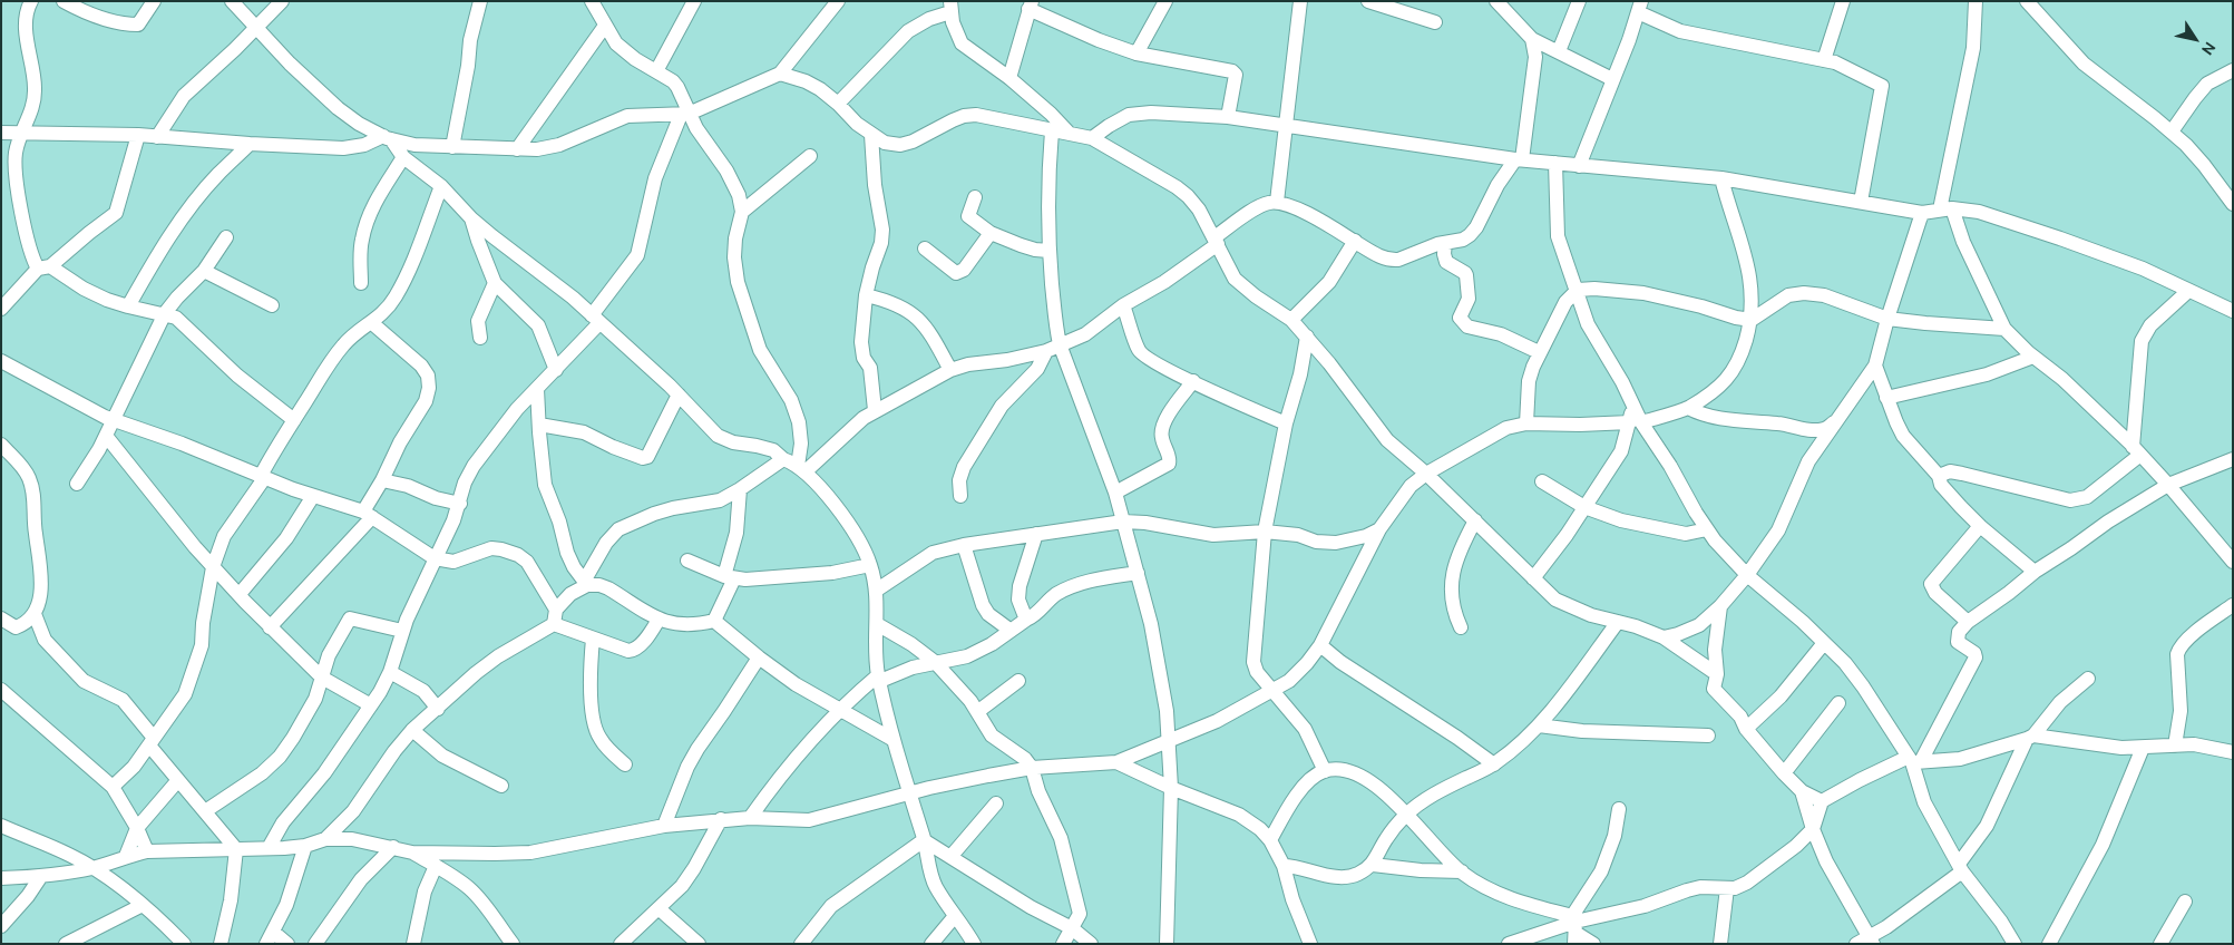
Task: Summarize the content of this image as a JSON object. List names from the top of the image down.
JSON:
{
  "north": "bottom right"
}
